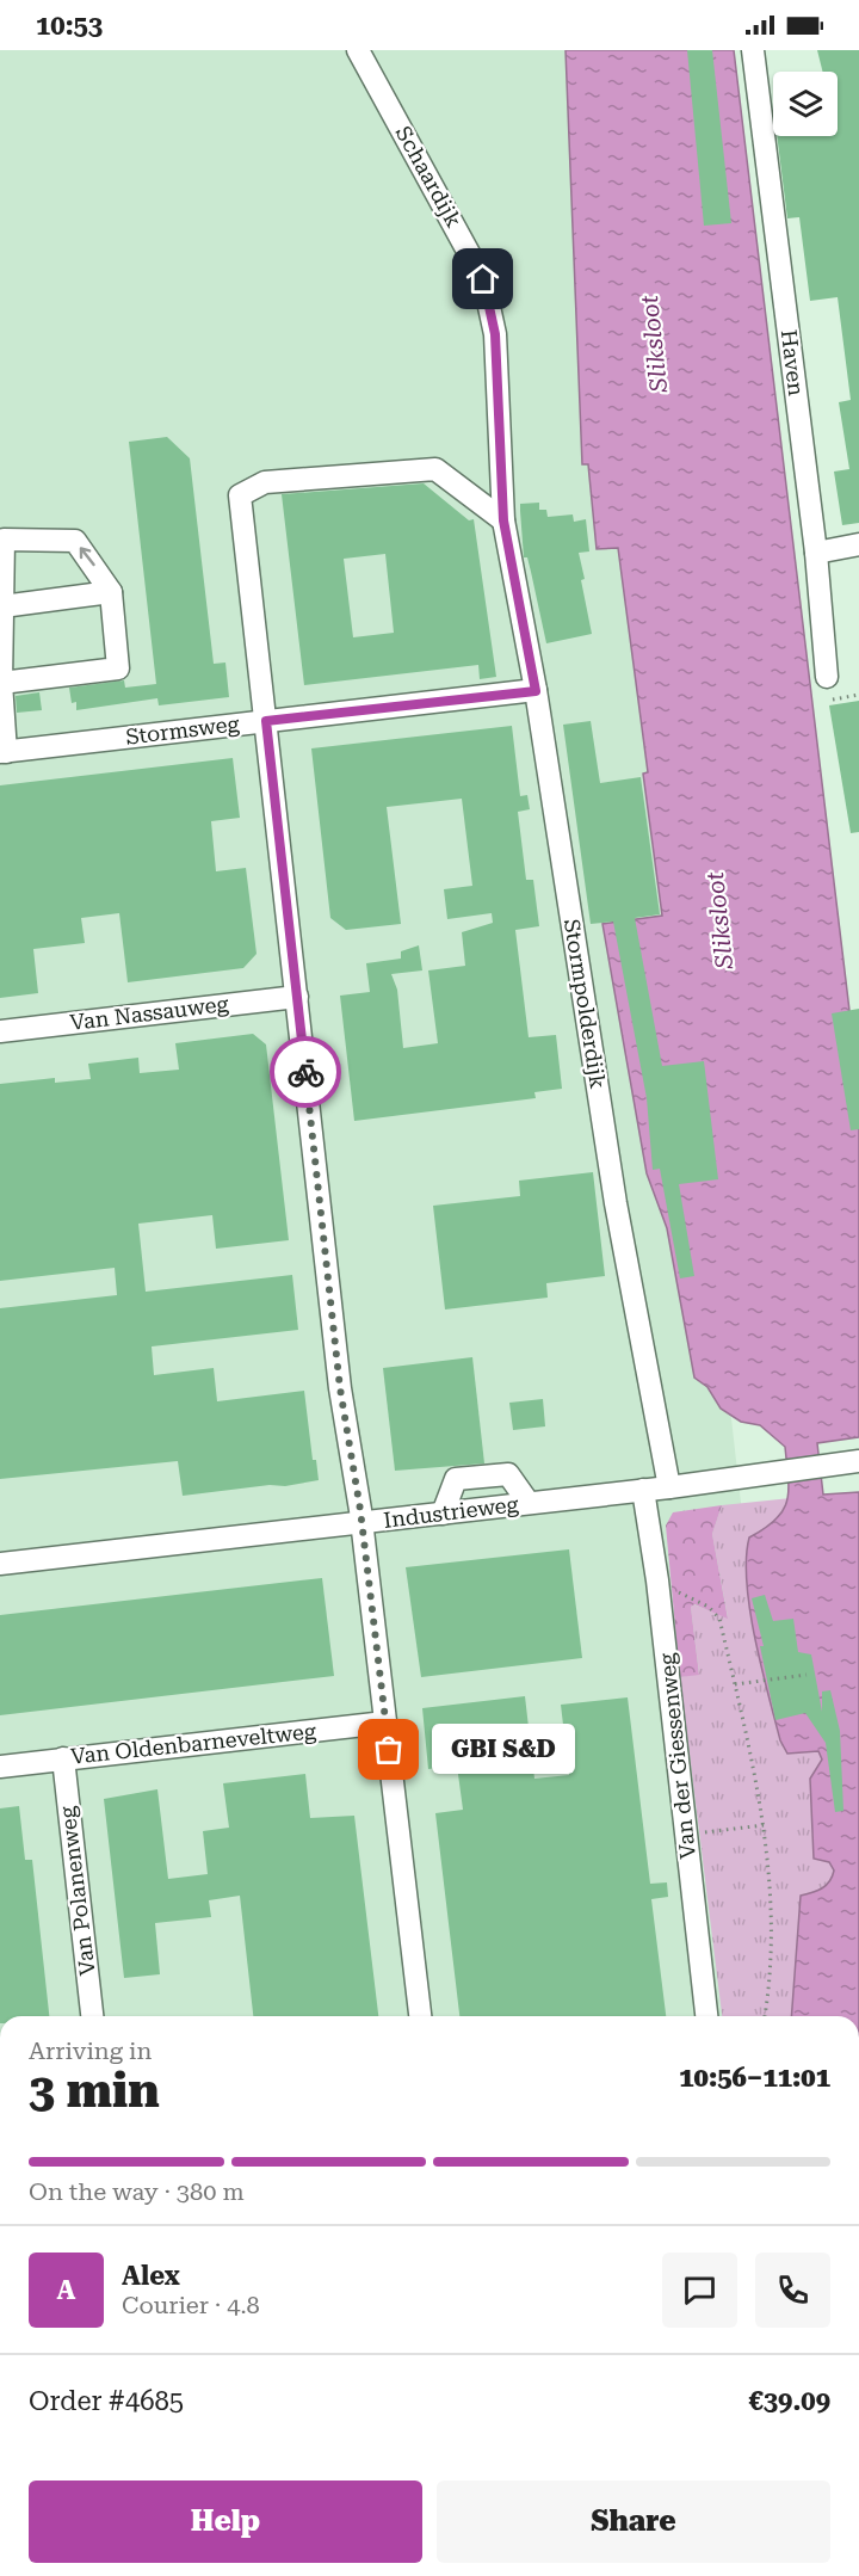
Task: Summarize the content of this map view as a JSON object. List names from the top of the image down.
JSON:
{
  "streets": {
    "street": [
      "Schaardijk",
      "Haven",
      "Stormsweg",
      "Stormpolderdijk",
      "Van Nassauweg",
      "Industrieweg",
      "Van Oldenbarneveltweg",
      "Van der Giessenweg",
      "Van Polanenweg"
    ]
  },
  "crossings": [
    ["Schaardijk", "Stormpolderdijk"],
    ["Stormsweg", "Stormpolderdijk"],
    ["Stormpolderdijk", "Industrieweg"],
    ["Industrieweg", "Van der Giessenweg"],
    ["Van Oldenbarneveltweg", "Van Polanenweg"]
  ],
  "water": ["Sliksloot"],
  "places": ["GBI S&D"],
  "page": {
    "status": "10:53",
    "bubble": "GBI S&D",
    "heading": ["3 min", "Arriving in", "10:56–11:01"],
    "panel": [
      "Alex",
      "Courier · 4.8",
      "Order #4685",
      "€39.09"
    ],
    "bar": "On the way · 380 m",
    "round": "A",
    "buttons": ["Help", "Share"]
  }
}
